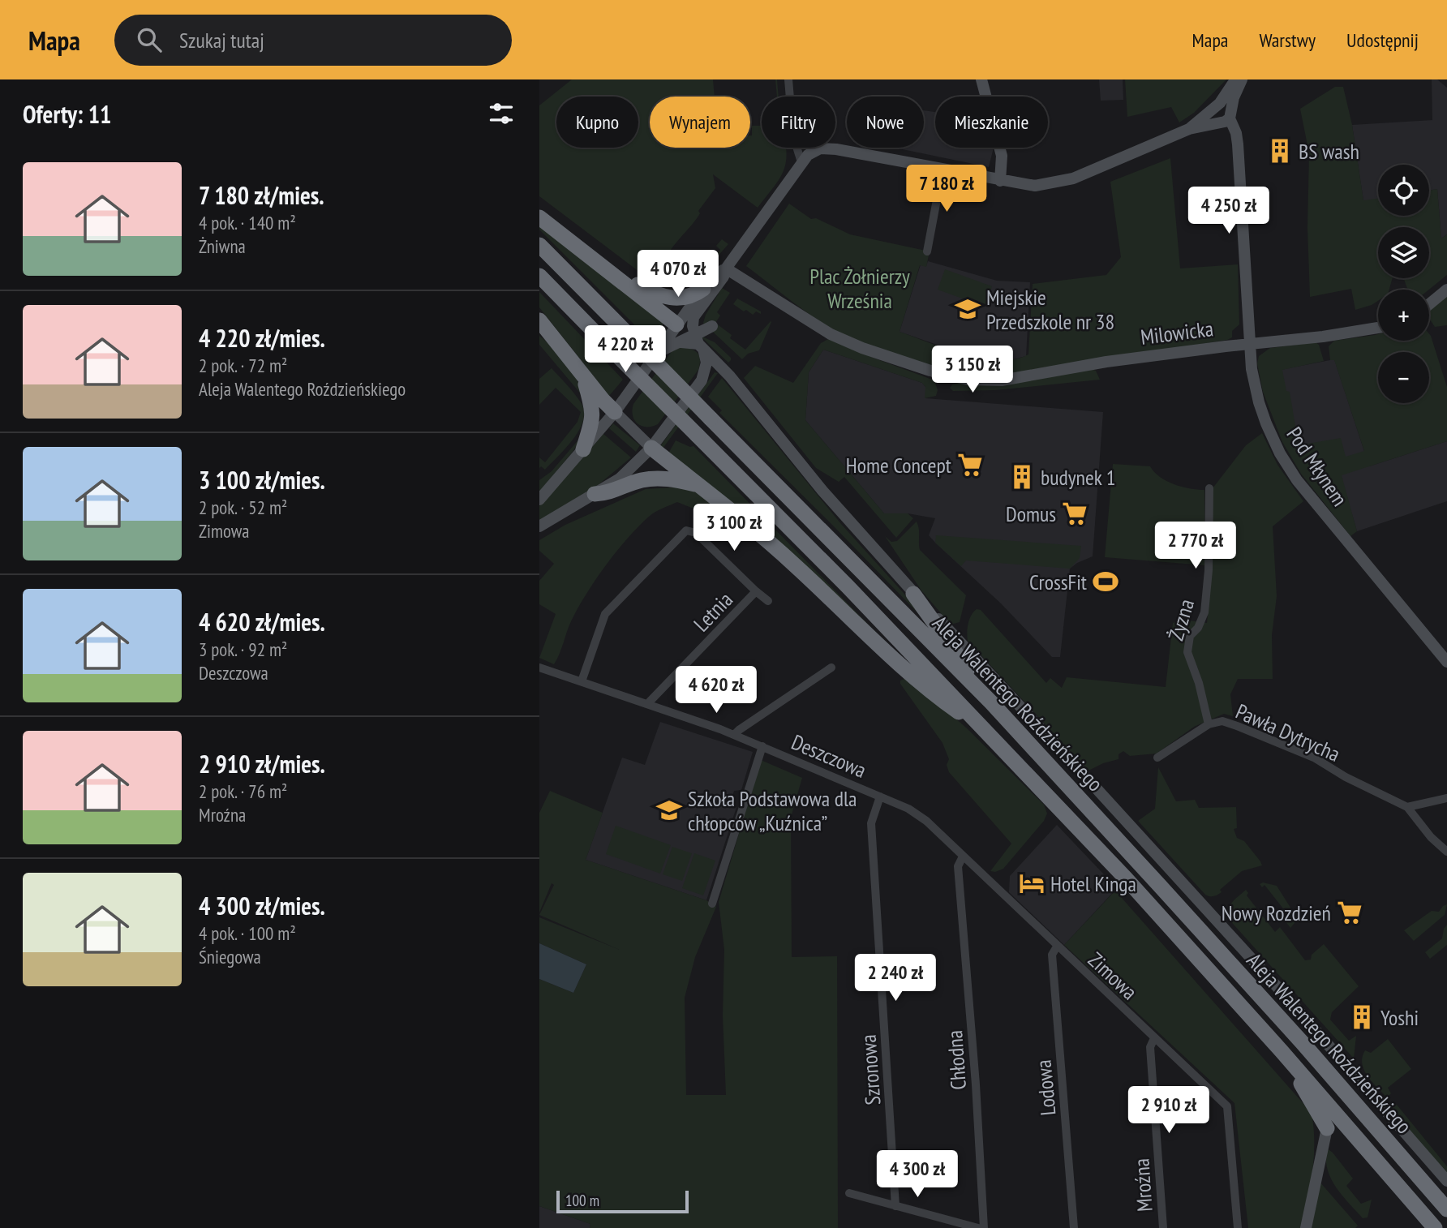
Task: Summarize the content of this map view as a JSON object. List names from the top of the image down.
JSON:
{
  "streets": {
    "highway": ["Aleja Walentego Roździeńskiego"],
    "street": [
      "Milowicka",
      "Pod Młynem",
      "Letnia",
      "Żyzna",
      "Pawła Dytrycha",
      "Deszczowa",
      "Zimowa",
      "Chłodna",
      "Szronowa",
      "Lodowa",
      "Mroźna"
    ]
  },
  "crossings": [
    ["Milowicka", "Pod Młynem"],
    ["Letnia", "Deszczowa"],
    ["Żyzna", "Pawła Dytrycha"],
    ["Deszczowa", "Zimowa"],
    ["Deszczowa", "Szronowa"],
    ["Zimowa", "Chłodna"],
    ["Zimowa", "Szronowa"],
    ["Zimowa", "Lodowa"],
    ["Zimowa", "Mroźna"]
  ],
  "parks": ["Plac Żołnierzy Września"],
  "places": {
    "building": ["BS wash", "budynek 1", "Yoshi"],
    "school or university": ["Miejskie Przedszkole nr 38", "Szkoła Podstawowa dla chłopców „Kuźnica”"],
    "supermarket": ["Home Concept", "Domus", "Nowy Rozdzień"],
    "sports": ["CrossFit"],
    "hotel": ["Hotel Kinga"]
  },
  "scale_bar": "100 m",
  "page": {
    "header": "Mapa",
    "search": "Szukaj tutaj",
    "nav": ["Mapa", "Warstwy", "Udostępnij"],
    "heading": "Oferty: 11",
    "chip": [
      "Kupno",
      "Wynajem",
      "Filtry",
      "Nowe",
      "Mieszkanie"
    ],
    "list": [
      {
        "name": "7 180 zł/mies.",
        "note": "4 pok. · 140 m² · Żniwna"
      },
      {
        "name": "4 220 zł/mies.",
        "note": "2 pok. · 72 m² · Aleja Walentego Roździeńskiego"
      },
      {
        "name": "3 100 zł/mies.",
        "note": "2 pok. · 52 m² · Zimowa"
      },
      {
        "name": "4 620 zł/mies.",
        "note": "3 pok. · 92 m² · Deszczowa"
      },
      {
        "name": "2 910 zł/mies.",
        "note": "2 pok. · 76 m² · Mroźna"
      },
      {
        "name": "4 300 zł/mies.",
        "note": "4 pok. · 100 m² · Śniegowa"
      }
    ],
    "map_buttons": ["+", "−"],
    "price": [
      "7 180 zł",
      "4 250 zł",
      "4 070 zł",
      "4 220 zł",
      "3 150 zł",
      "3 100 zł",
      "2 770 zł",
      "4 620 zł",
      "2 240 zł",
      "2 910 zł",
      "4 300 zł"
    ],
    "scale": "100 m"
  }
}
